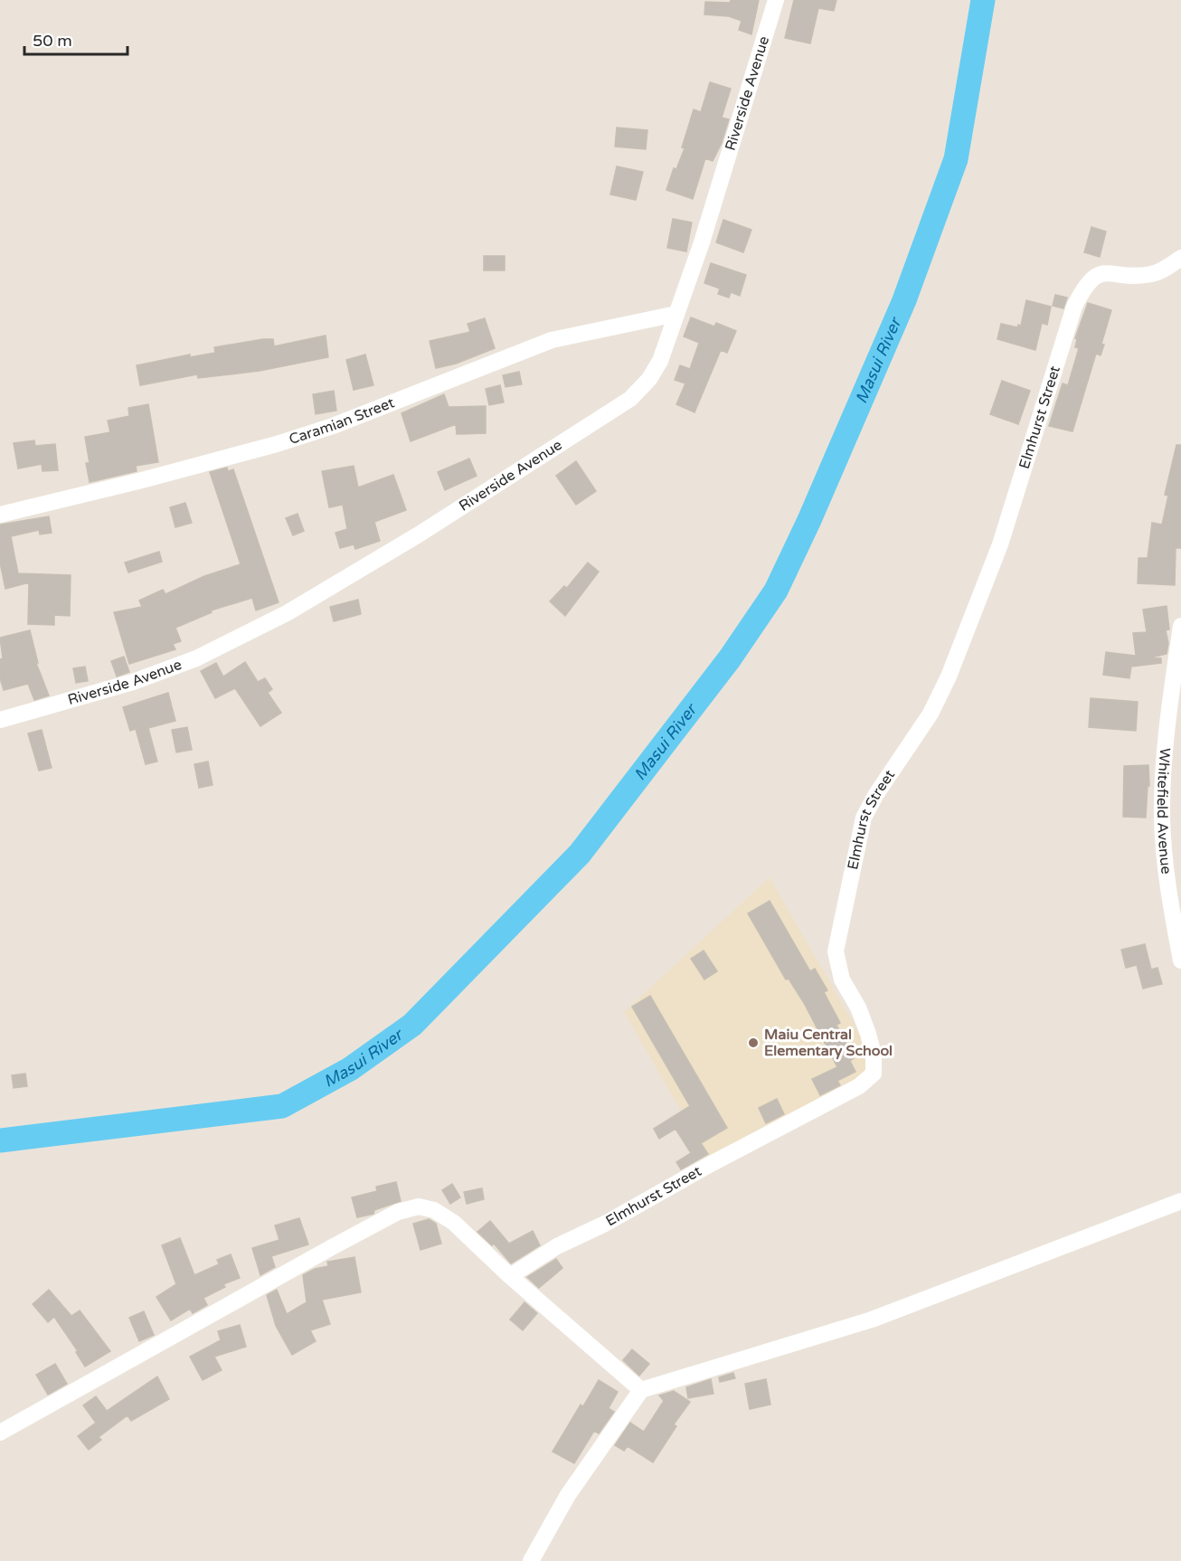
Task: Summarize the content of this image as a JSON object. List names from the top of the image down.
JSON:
{
  "streets": {
    "street": [
      "Riverside Avenue",
      "Elmhurst Street",
      "Caramian Street",
      "Whitefield Avenue"
    ]
  },
  "crossings": [
    ["Riverside Avenue", "Caramian Street"]
  ],
  "water": ["Masui River"],
  "places": ["Maiu Central Elementary School"],
  "scale_bar": "50 m"
}
